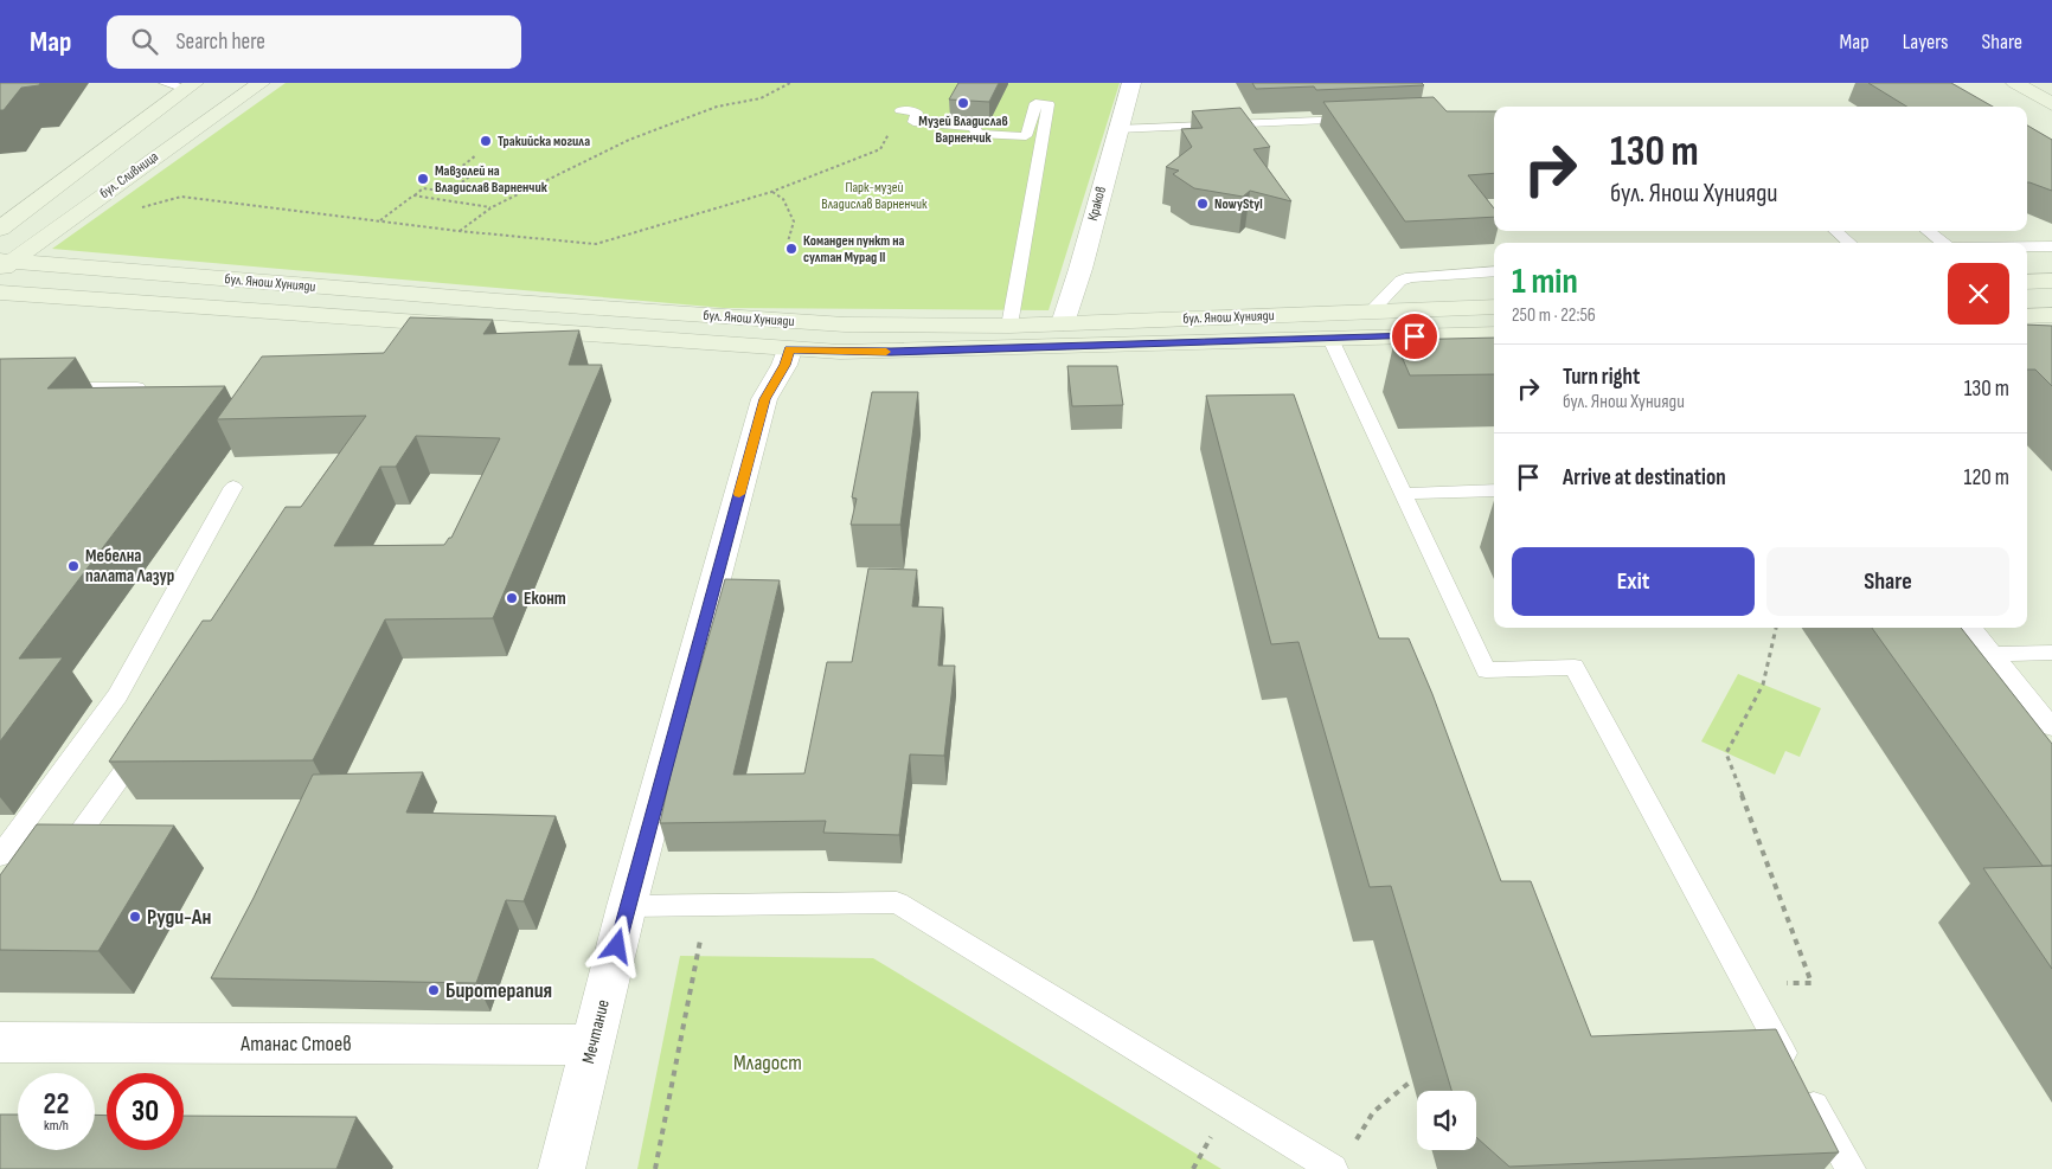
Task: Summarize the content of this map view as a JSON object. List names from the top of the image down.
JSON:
{
  "streets": {
    "street": [
      "бул. Сливница",
      "Краков",
      "бул. Янош Хунияди",
      "Мечтание",
      "Атанас Стоев"
    ]
  },
  "crossings": [
    ["бул. Сливница", "бул. Янош Хунияди"],
    ["Краков", "бул. Янош Хунияди"],
    ["бул. Янош Хунияди", "Мечтание"],
    ["Мечтание", "Атанас Стоев"]
  ],
  "parks": ["Парк-музей Владислав Варненчик", "Младост"],
  "places": [
    "Музей Владислав Варненчик",
    "Тракийска могила",
    "Мавзолей на Владислав Варненчик",
    "NowyStyl",
    "Команден пункт на султан Мурад II",
    "Мебелна палата Лазур",
    "Еконт",
    "Руди-Ан",
    "Биротерапия"
  ],
  "page": {
    "header": "Map",
    "search": "Search here",
    "nav": ["Map", "Layers", "Share"],
    "turn": ["130 m", "бул. Янош Хунияди"],
    "heading": ["1 min", "250 m · 22:56"],
    "list": [
      {
        "name": "Turn right",
        "note": "бул. Янош Хунияди",
        "value": "130 m"
      },
      {
        "name": "Arrive at destination",
        "value": "120 m"
      }
    ],
    "buttons": ["Exit", "Share"],
    "speed": "22 km/h",
    "limit": "30"
  }
}
